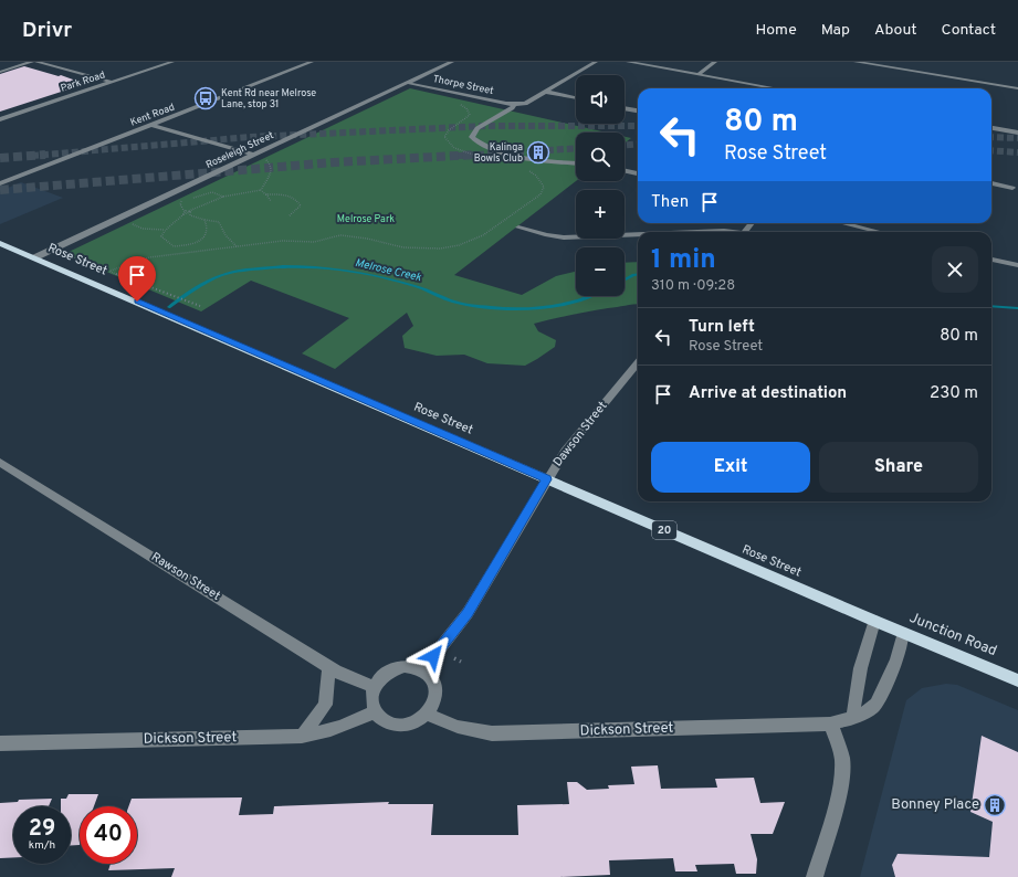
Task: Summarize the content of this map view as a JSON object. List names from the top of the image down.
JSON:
{
  "streets": {
    "main road": ["Rose Street", "20", "Junction Road"],
    "street": [
      "Park Road",
      "Thorpe Street",
      "Kent Road",
      "Roseleigh Street",
      "Dawson Street",
      "Rawson Street",
      "Dickson Street"
    ]
  },
  "crossings": [
    ["Thorpe Street", "Roseleigh Street"],
    ["Roseleigh Street", "Rose Street"],
    ["Rose Street", "Dawson Street"],
    ["Rose Street", "Junction Road"],
    ["Dawson Street", "Rawson Street"],
    ["Dawson Street", "Dickson Street"],
    ["Rawson Street", "Dickson Street"],
    ["Junction Road", "Dickson Street"]
  ],
  "water": ["Melrose Creek"],
  "parks": ["Melrose Park"],
  "places": {
    "bus stop": ["Kent Rd near Melrose Lane, stop 31"],
    "building": ["Kalinga Bowls Club", "Bonney Place"]
  },
  "page": {
    "header": "Drivr",
    "nav": [
      "Home",
      "Map",
      "About",
      "Contact"
    ],
    "map_buttons": ["+", "−"],
    "turn": ["80 m", "Rose Street"],
    "then": "Then",
    "heading": ["1 min", "310 m · 09:28"],
    "list": [
      {
        "name": "Turn left",
        "note": "Rose Street",
        "value": "80 m"
      },
      {
        "name": "Arrive at destination",
        "value": "230 m"
      }
    ],
    "buttons": ["Exit", "Share"],
    "speed": "29 km/h",
    "limit": "40"
  }
}
